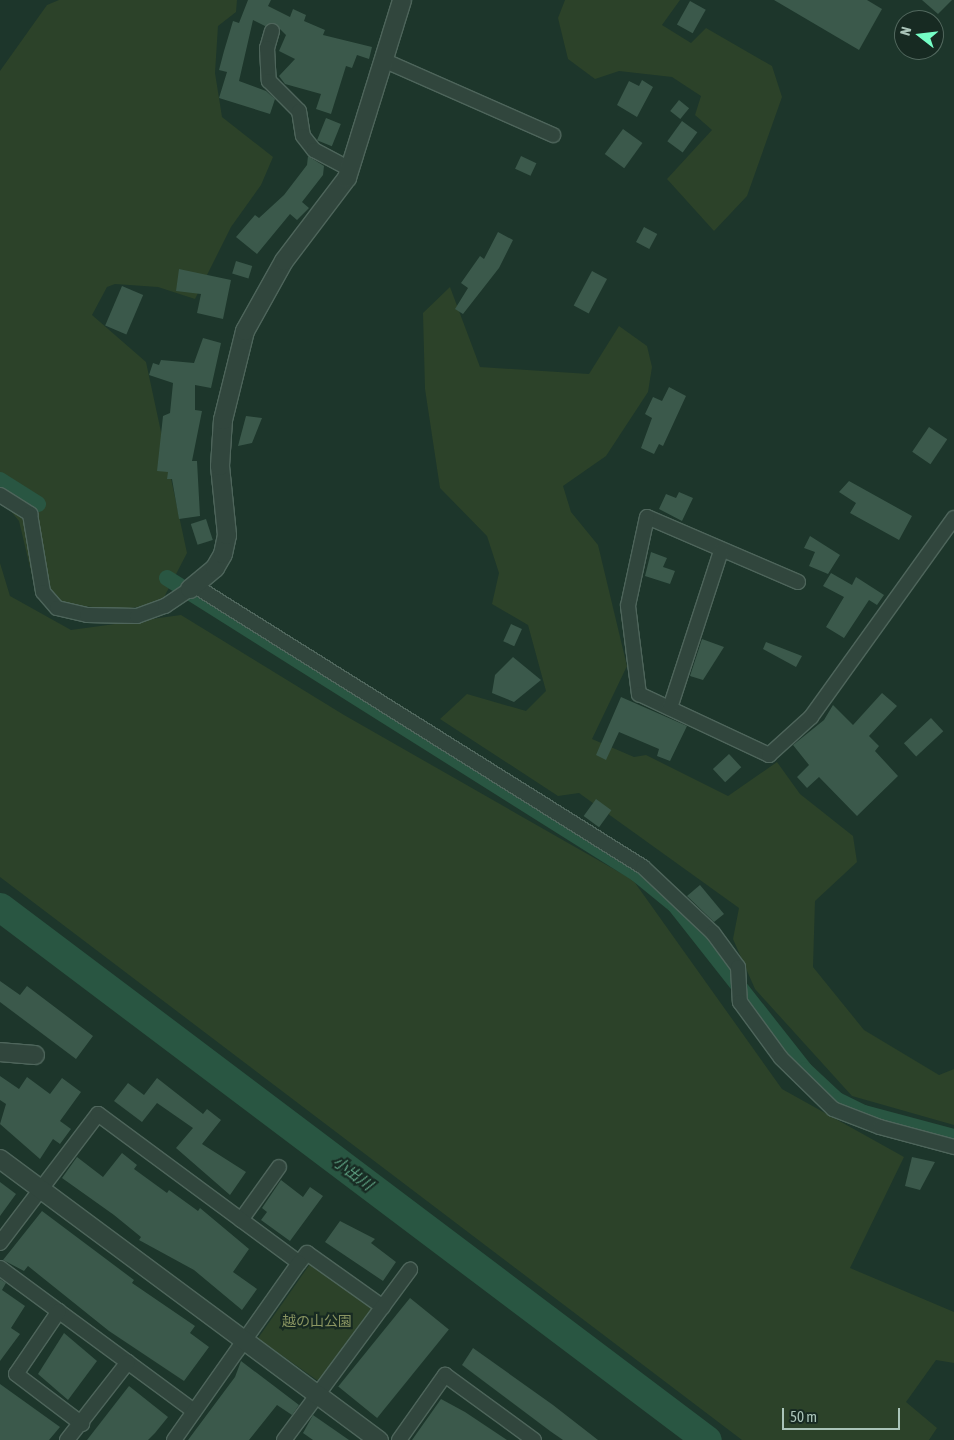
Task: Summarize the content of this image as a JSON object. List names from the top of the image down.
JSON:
{
  "water": ["小出川"],
  "parks": ["越の山公園"],
  "scale_bar": "50 m",
  "north": "left"
}
